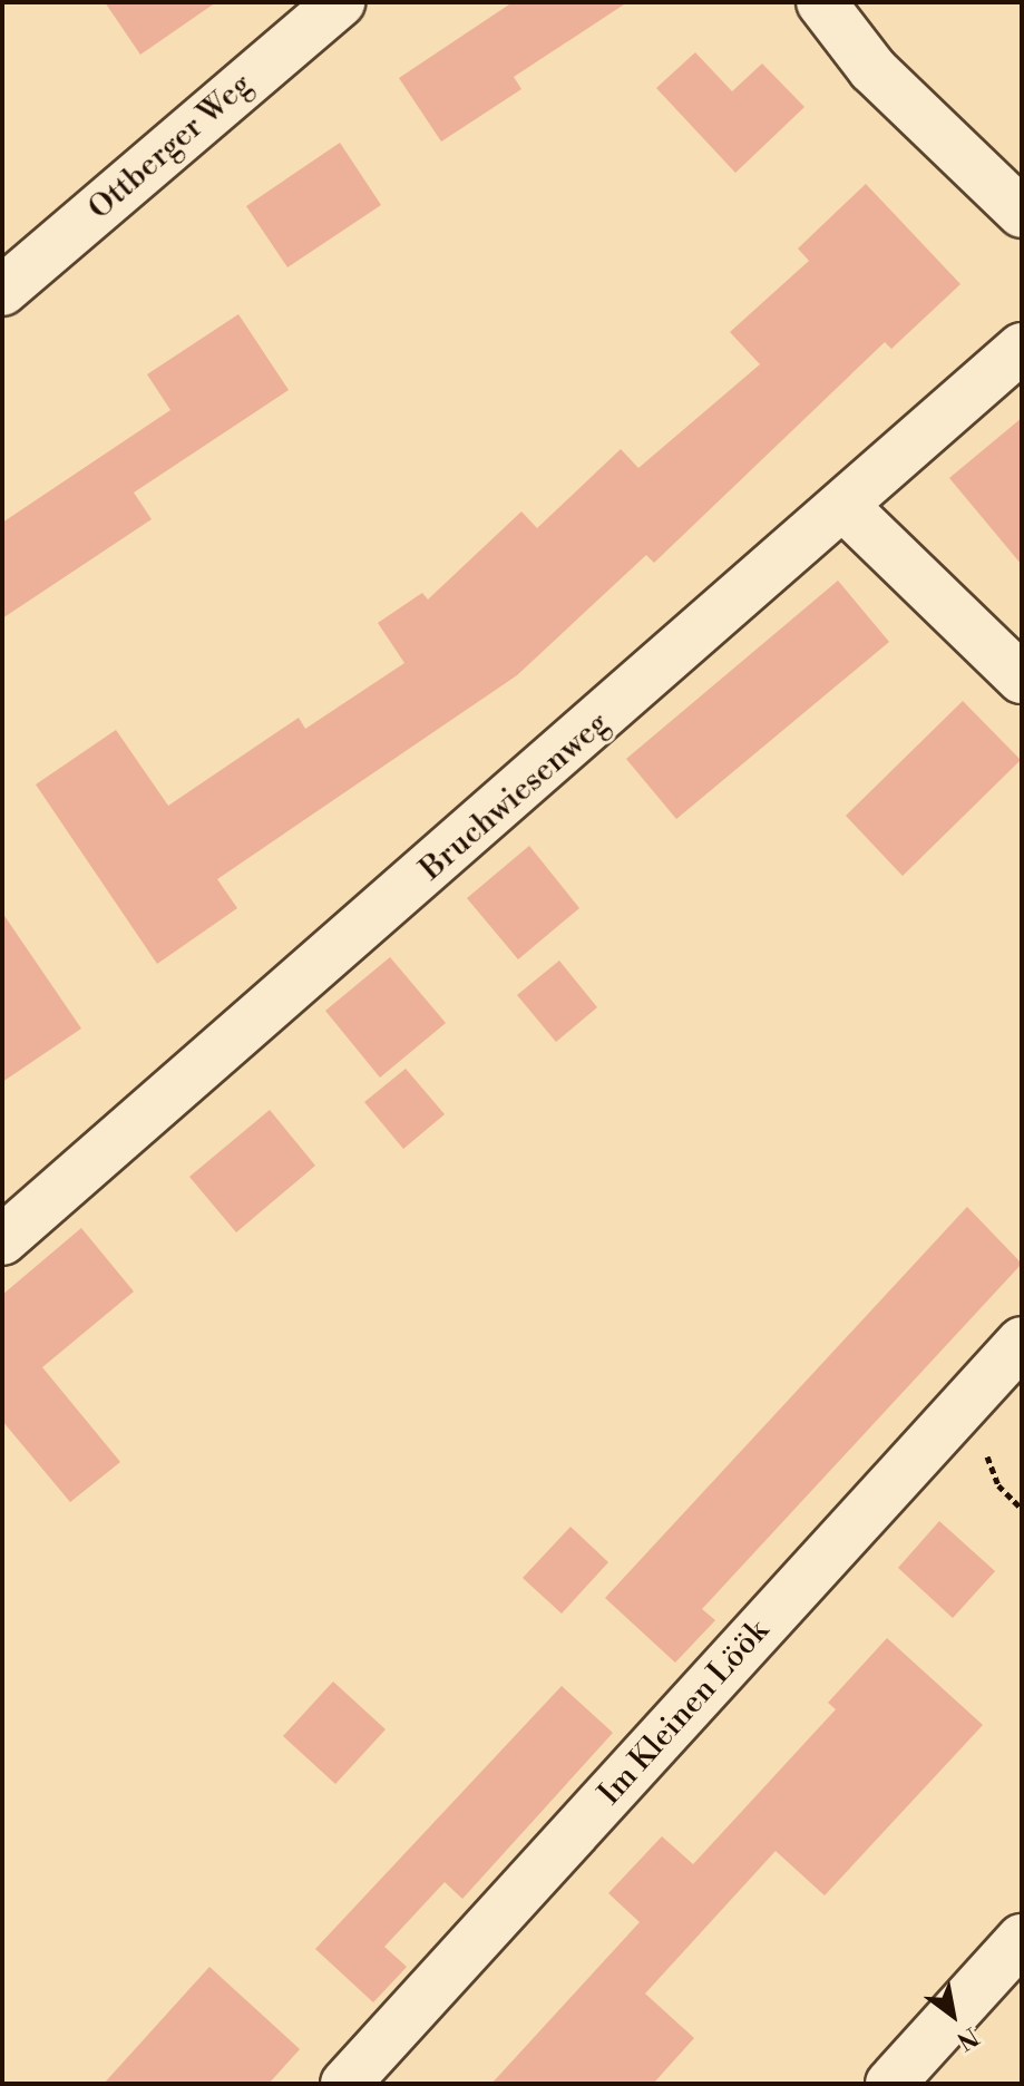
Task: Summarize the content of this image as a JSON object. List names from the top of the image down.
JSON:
{
  "streets": {
    "street": ["Ottberger Weg", "Bruchwiesenweg", "Im Kleinen Löök"]
  },
  "north": "bottom right"
}
